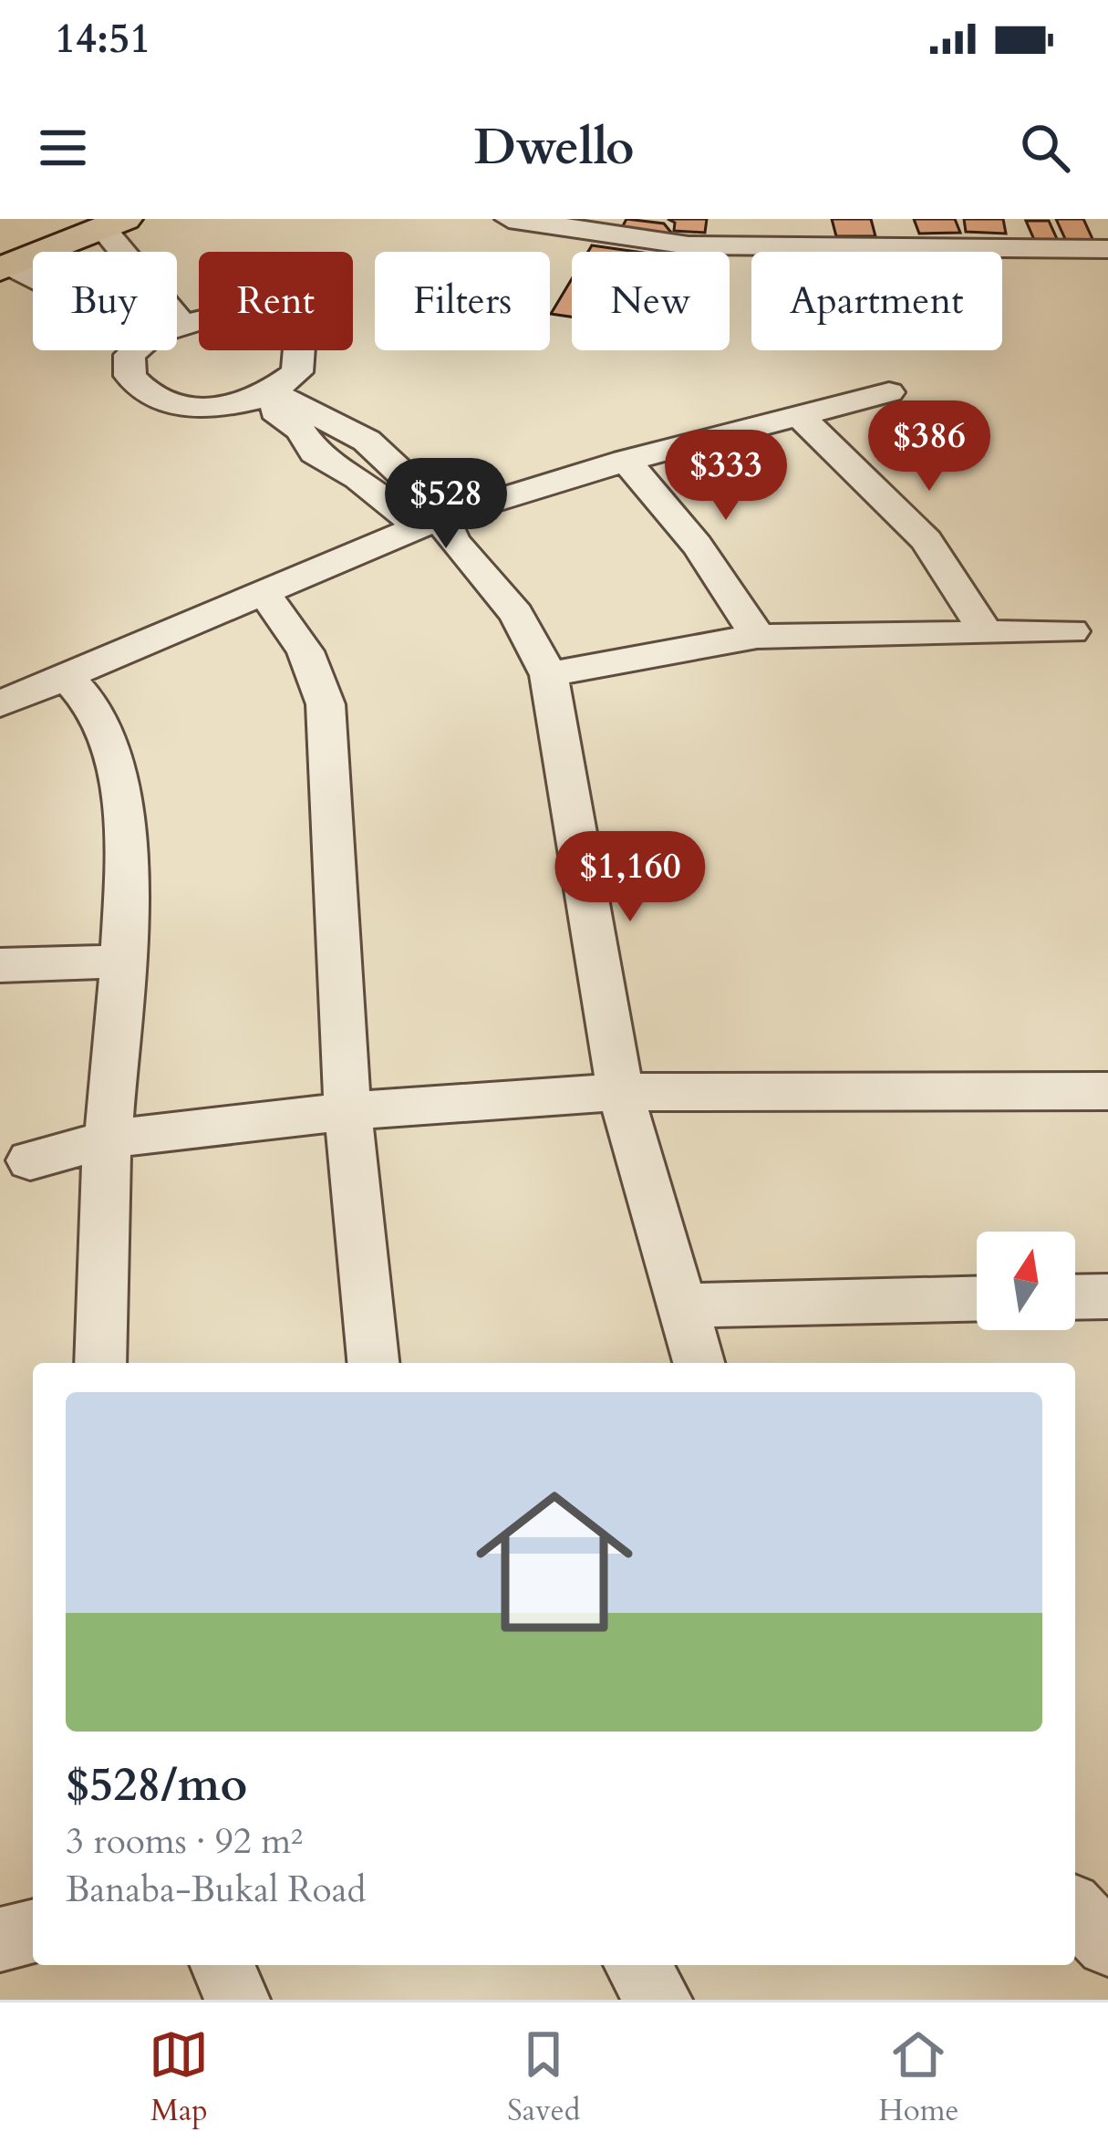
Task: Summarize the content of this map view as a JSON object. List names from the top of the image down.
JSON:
{
  "north": "top",
  "page": {
    "status": "14:51",
    "header": "Dwello",
    "chip": [
      "Buy",
      "Rent",
      "Filters",
      "New",
      "Apartment"
    ],
    "price": [
      "$386",
      "$333",
      "$528",
      "$1,160"
    ],
    "list": [
      {
        "name": "$528/mo",
        "note": "3 rooms · 92 m² · Banaba-Bukal Road"
      }
    ],
    "tabs": ["Map", "Saved", "Home"]
  }
}
